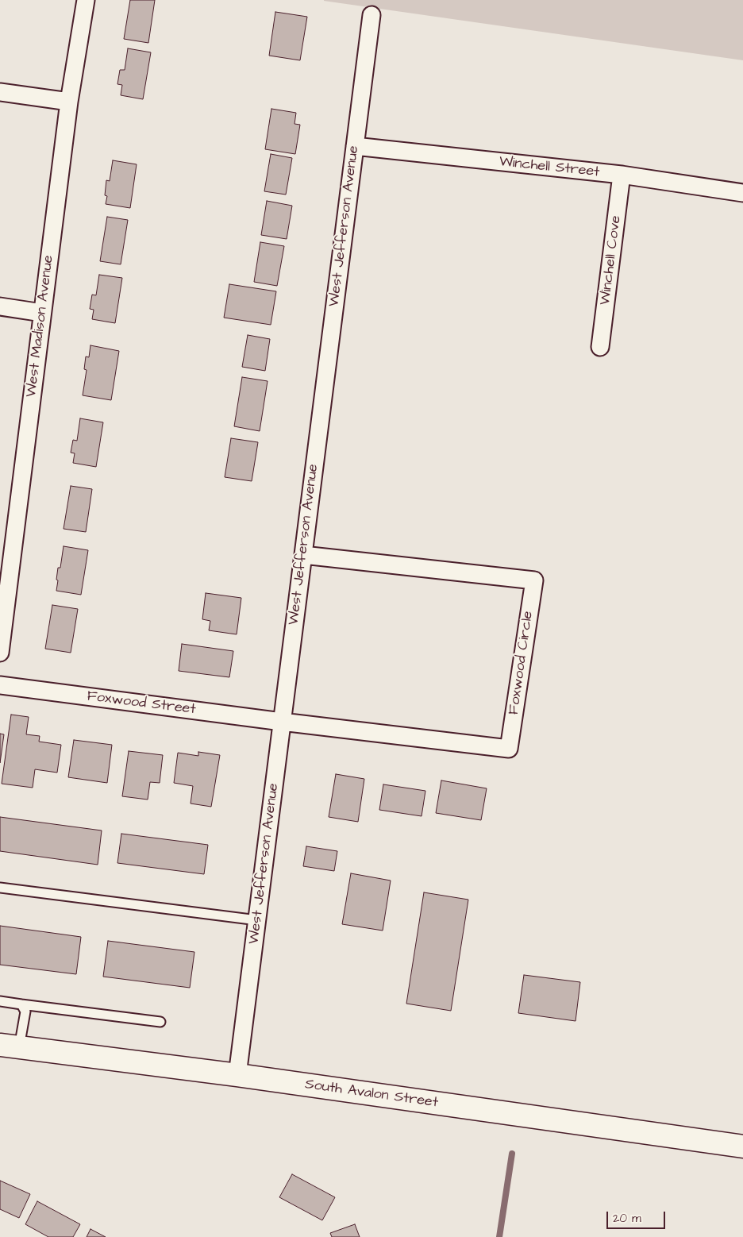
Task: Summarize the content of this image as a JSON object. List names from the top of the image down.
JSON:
{
  "streets": {
    "street": [
      "Winchell Street",
      "West Jefferson Avenue",
      "Winchell Cove",
      "West Madison Avenue",
      "Foxwood Circle",
      "Foxwood Street",
      "South Avalon Street"
    ]
  },
  "crossings": [
    ["Winchell Street", "West Jefferson Avenue"],
    ["Winchell Street", "Winchell Cove"],
    ["West Jefferson Avenue", "Foxwood Circle"],
    ["West Jefferson Avenue", "Foxwood Street"],
    ["West Jefferson Avenue", "South Avalon Street"],
    ["Foxwood Circle", "Foxwood Street"]
  ],
  "scale_bar": "20 m"
}
